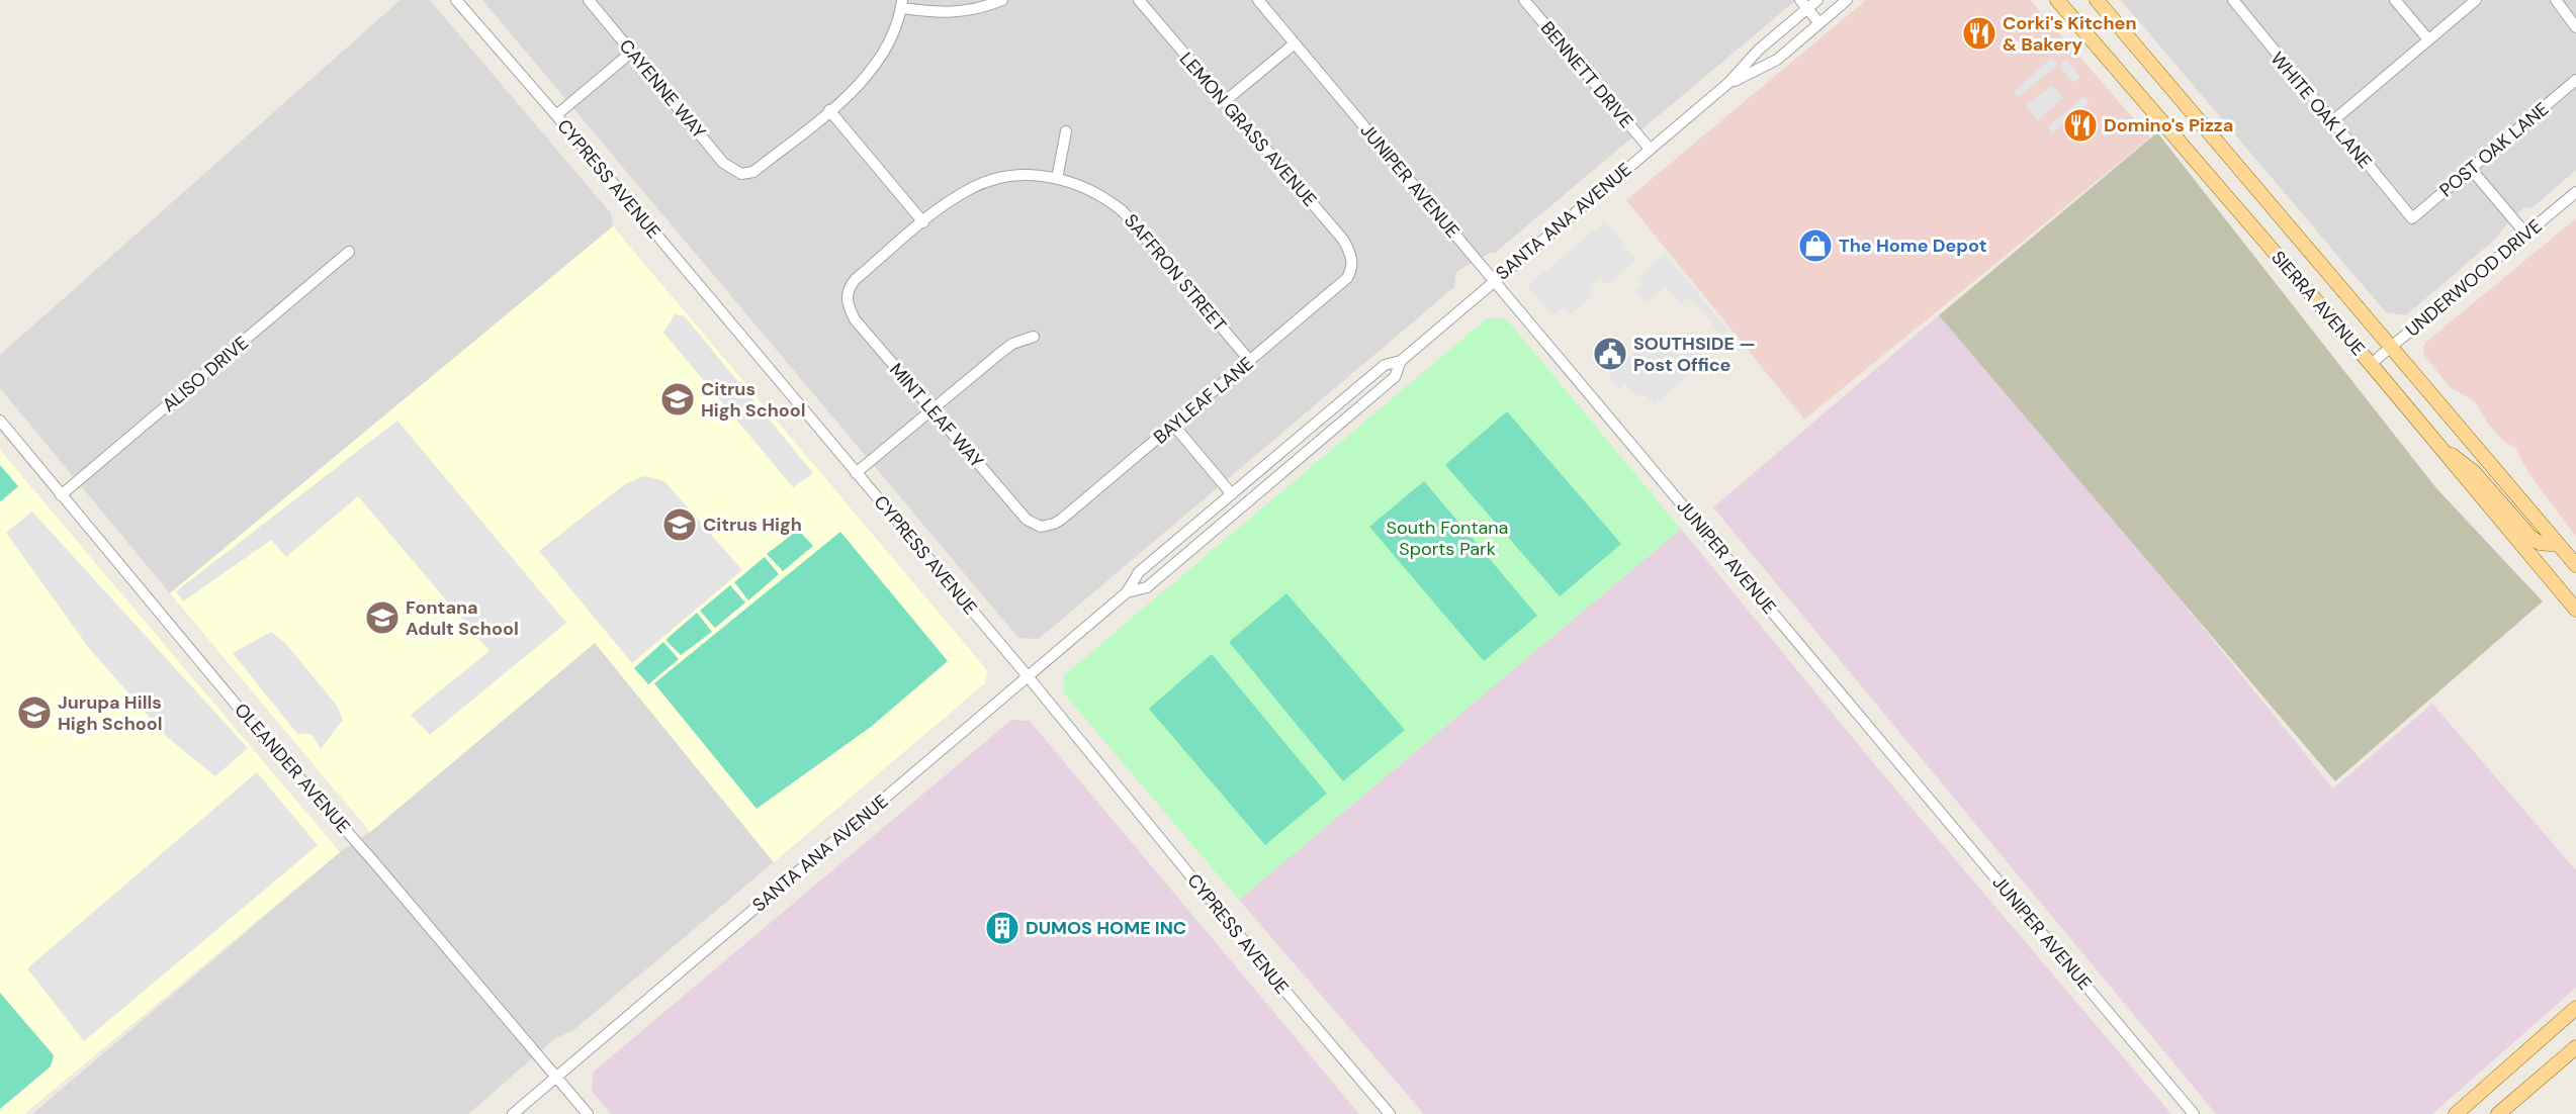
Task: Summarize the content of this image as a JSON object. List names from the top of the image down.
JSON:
{
  "streets": {
    "main road": ["SIERRA AVENUE"],
    "street": [
      "BENNETT DRIVE",
      "CAYENNE WAY",
      "WHITE OAK LANE",
      "LEMON GRASS AVENUE",
      "POST OAK LANE",
      "CYPRESS AVENUE",
      "JUNIPER AVENUE",
      "SANTA ANA AVENUE",
      "SAFFRON STREET",
      "UNDERWOOD DRIVE",
      "ALISO DRIVE",
      "BAYLEAF LANE",
      "MINT LEAF WAY",
      "OLEANDER AVENUE"
    ]
  },
  "crossings": [
    ["BENNETT DRIVE", "SANTA ANA AVENUE"],
    ["WHITE OAK LANE", "POST OAK LANE"],
    ["LEMON GRASS AVENUE", "BAYLEAF LANE"],
    ["CYPRESS AVENUE", "SANTA ANA AVENUE"],
    ["JUNIPER AVENUE", "SANTA ANA AVENUE"],
    ["SANTA ANA AVENUE", "OLEANDER AVENUE"],
    ["SAFFRON STREET", "BAYLEAF LANE"],
    ["SAFFRON STREET", "MINT LEAF WAY"],
    ["UNDERWOOD DRIVE", "SIERRA AVENUE"],
    ["ALISO DRIVE", "OLEANDER AVENUE"],
    ["BAYLEAF LANE", "MINT LEAF WAY"]
  ],
  "parks": ["South Fontana Sports Park"],
  "places": {
    "restaurant": ["Corki's Kitchen & Bakery", "Domino's Pizza"],
    "shop": ["The Home Depot"],
    "public building": ["SOUTHSIDE — Post Office"],
    "school or university": [
      "Citrus High School",
      "Citrus High",
      "Fontana Adult School",
      "Jurupa Hills High School"
    ],
    "building": ["DUMOS HOME INC"]
  }
}
